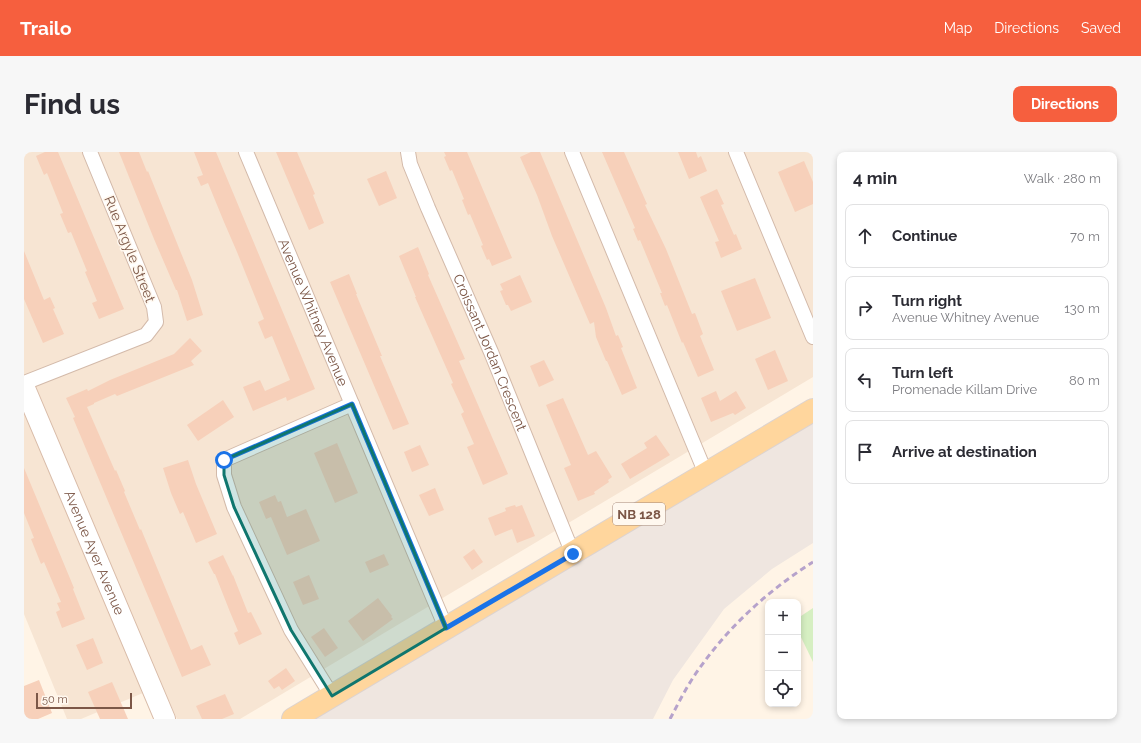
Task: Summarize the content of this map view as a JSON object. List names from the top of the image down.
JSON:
{
  "streets": {
    "main road": ["NB 128"],
    "street": [
      "Rue Argyle Street",
      "Avenue Whitney Avenue",
      "Croissant Jordan Crescent",
      "Avenue Ayer Avenue"
    ]
  },
  "crossings": [
    ["Avenue Whitney Avenue", "NB 128"],
    ["Croissant Jordan Crescent", "NB 128"]
  ],
  "scale_bar": "50 m",
  "page": {
    "header": "Trailo",
    "nav": ["Map", "Directions", "Saved"],
    "buttons": "Directions",
    "title": "Find us",
    "heading": ["4 min", "Walk · 280 m"],
    "list": [
      ["Continue", "70 m"],
      ["Turn right", "Avenue Whitney Avenue", "130 m"],
      ["Turn left", "Promenade Killam Drive", "80 m"],
      "Arrive at destination"
    ],
    "map_buttons": ["+", "−"],
    "scale": "50 m"
  }
}
